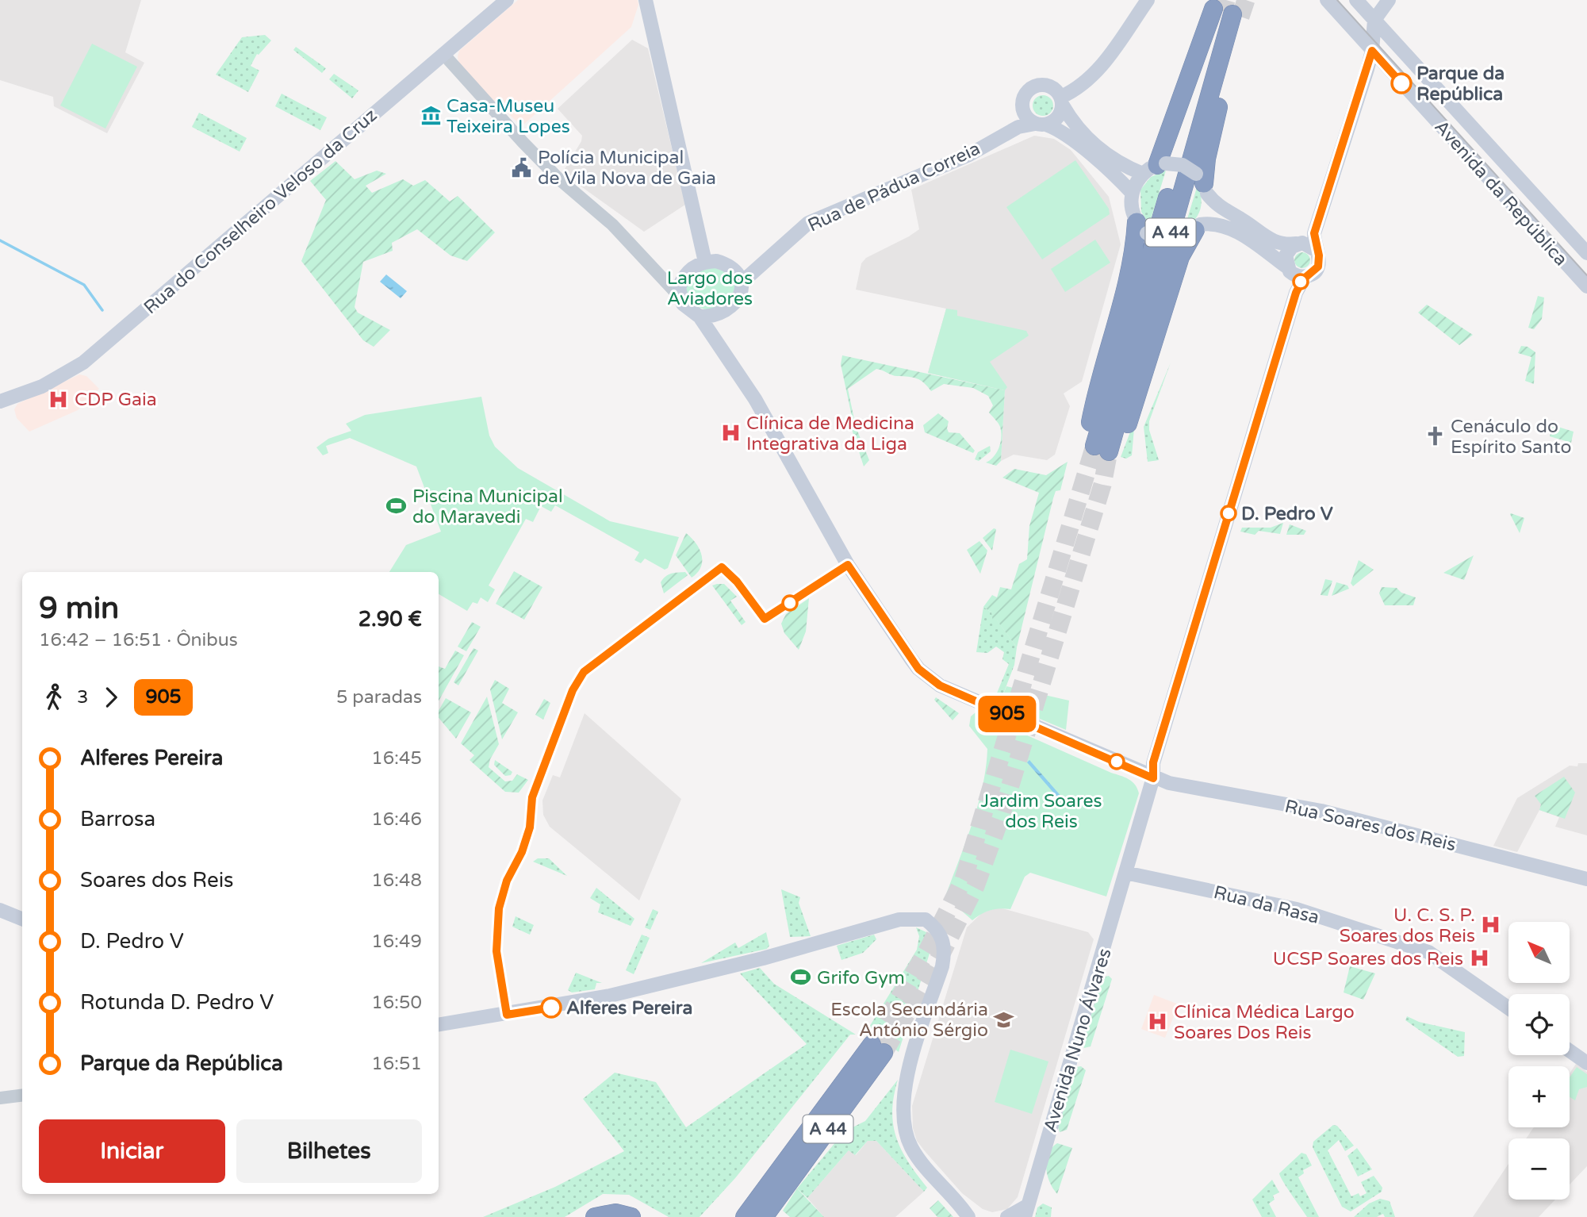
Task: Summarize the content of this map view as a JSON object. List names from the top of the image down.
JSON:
{
  "streets": {
    "highway": ["A 44"],
    "main road": [
      "Rua de Pádua Correia",
      "Avenida da República",
      "Rua do Conselheiro Veloso da Cruz",
      "Rua Soares dos Reis",
      "Rua da Rasa",
      "Avenida Nuno Álvares"
    ]
  },
  "crossings": [
    ["Rua de Pádua Correia", "Rua Soares dos Reis"],
    ["Rua Soares dos Reis", "Avenida Nuno Álvares"],
    ["Rua da Rasa", "Avenida Nuno Álvares"]
  ],
  "parks": ["Largo dos Aviadores", "Jardim Soares dos Reis"],
  "places": {
    "other": ["Parque da República", "D. Pedro V", "Alferes Pereira"],
    "museum": ["Casa-Museu Teixeira Lopes"],
    "public building": ["Polícia Municipal de Vila Nova de Gaia"],
    "hospital": [
      "CDP Gaia",
      "Clínica de Medicina Integrativa da Liga",
      "U. C. S. P. Soares dos Reis",
      "UCSP Soares dos Reis",
      "Clínica Médica Largo Soares Dos Reis"
    ],
    "church": ["Cenáculo do Espírito Santo"],
    "sports": ["Piscina Municipal do Maravedi", "Grifo Gym"],
    "school or university": ["Escola Secundária António Sérgio"]
  },
  "lines": ["bus line 905"],
  "north": "top left",
  "page": {
    "on_map": "905",
    "heading": ["9 min", "16:42 – 16:51 · Ônibus", "2.90 €"],
    "legs": ["3", "905", "5 paradas"],
    "list": [
      {
        "name": "Alferes Pereira",
        "value": "16:45"
      },
      {
        "name": "Barrosa",
        "value": "16:46"
      },
      {
        "name": "Soares dos Reis",
        "value": "16:48"
      },
      {
        "name": "D. Pedro V",
        "value": "16:49"
      },
      {
        "name": "Rotunda D. Pedro V",
        "value": "16:50"
      },
      {
        "name": "Parque da República",
        "value": "16:51"
      }
    ],
    "map_buttons": ["+", "−"],
    "buttons": ["Iniciar", "Bilhetes"]
  }
}
